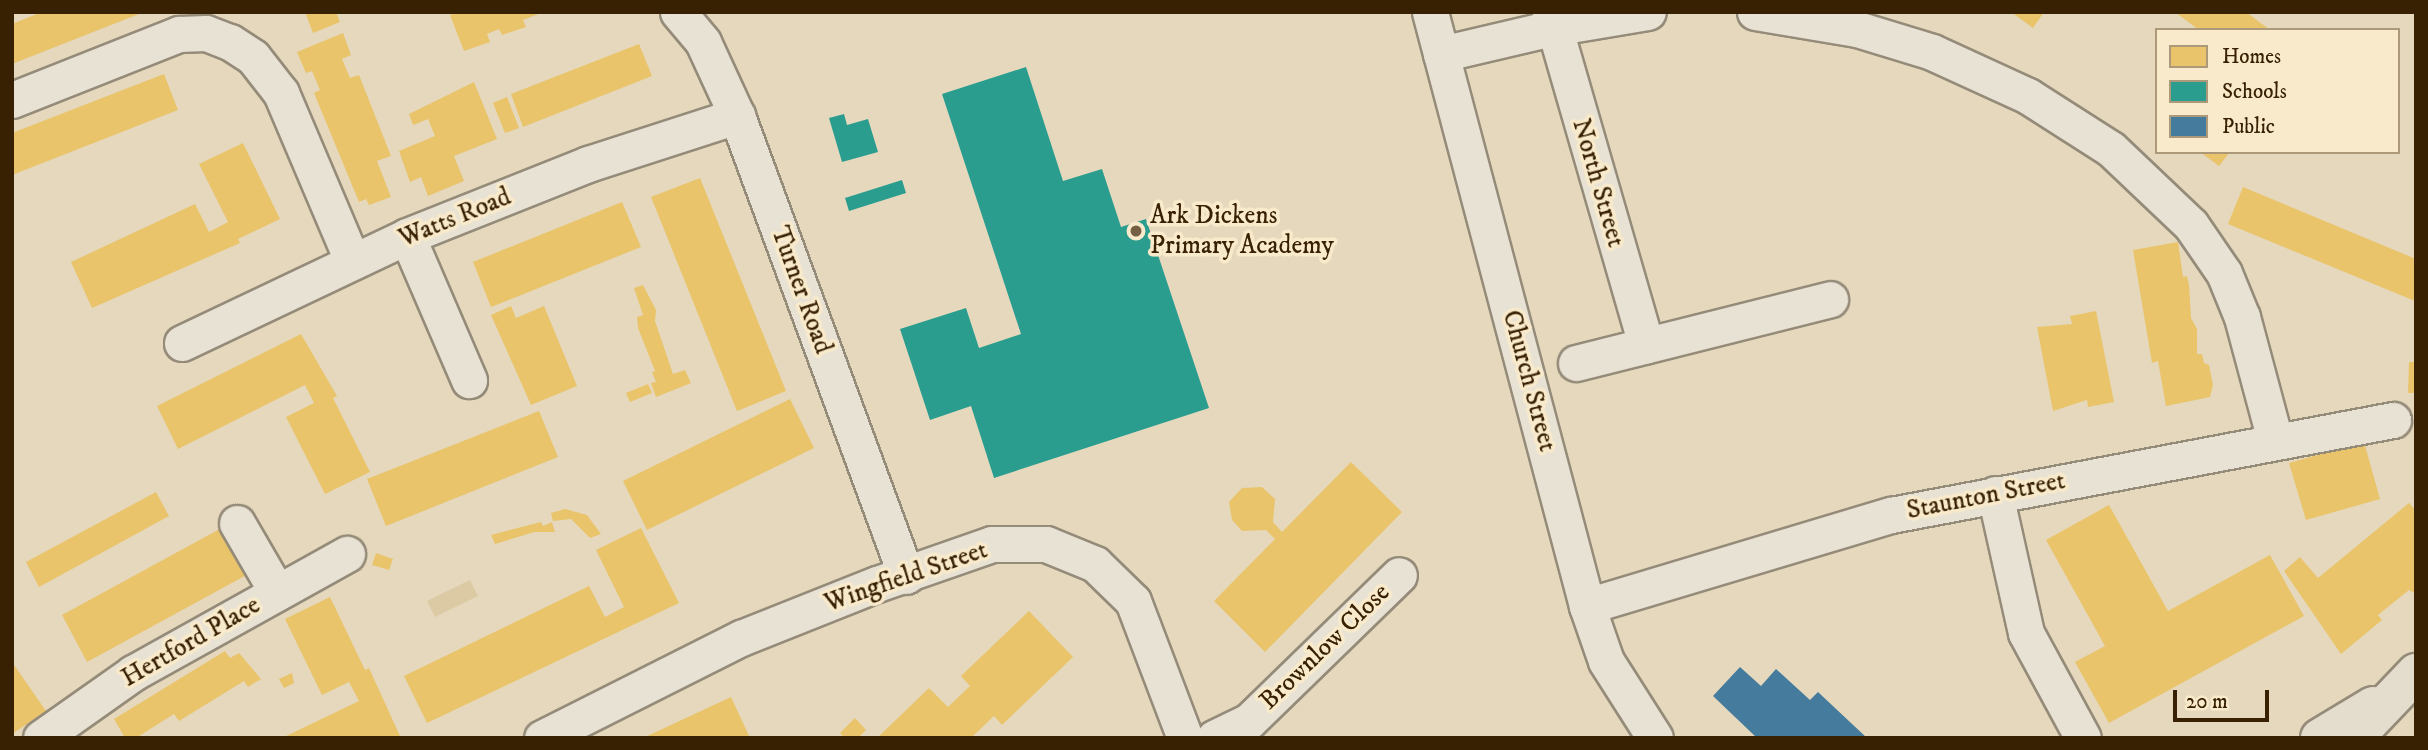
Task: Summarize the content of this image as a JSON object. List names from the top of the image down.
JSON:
{
  "streets": {
    "street": [
      "North Street",
      "Watts Road",
      "Turner Road",
      "Church Street",
      "Staunton Street",
      "Wingfield Street",
      "Hertford Place",
      "Brownlow Close"
    ]
  },
  "crossings": [
    ["Watts Road", "Turner Road"],
    ["Turner Road", "Wingfield Street"],
    ["Church Street", "Staunton Street"]
  ],
  "places": ["Ark Dickens Primary Academy"],
  "legend": ["Homes", "Schools", "Public"],
  "scale_bar": "20 m"
}
